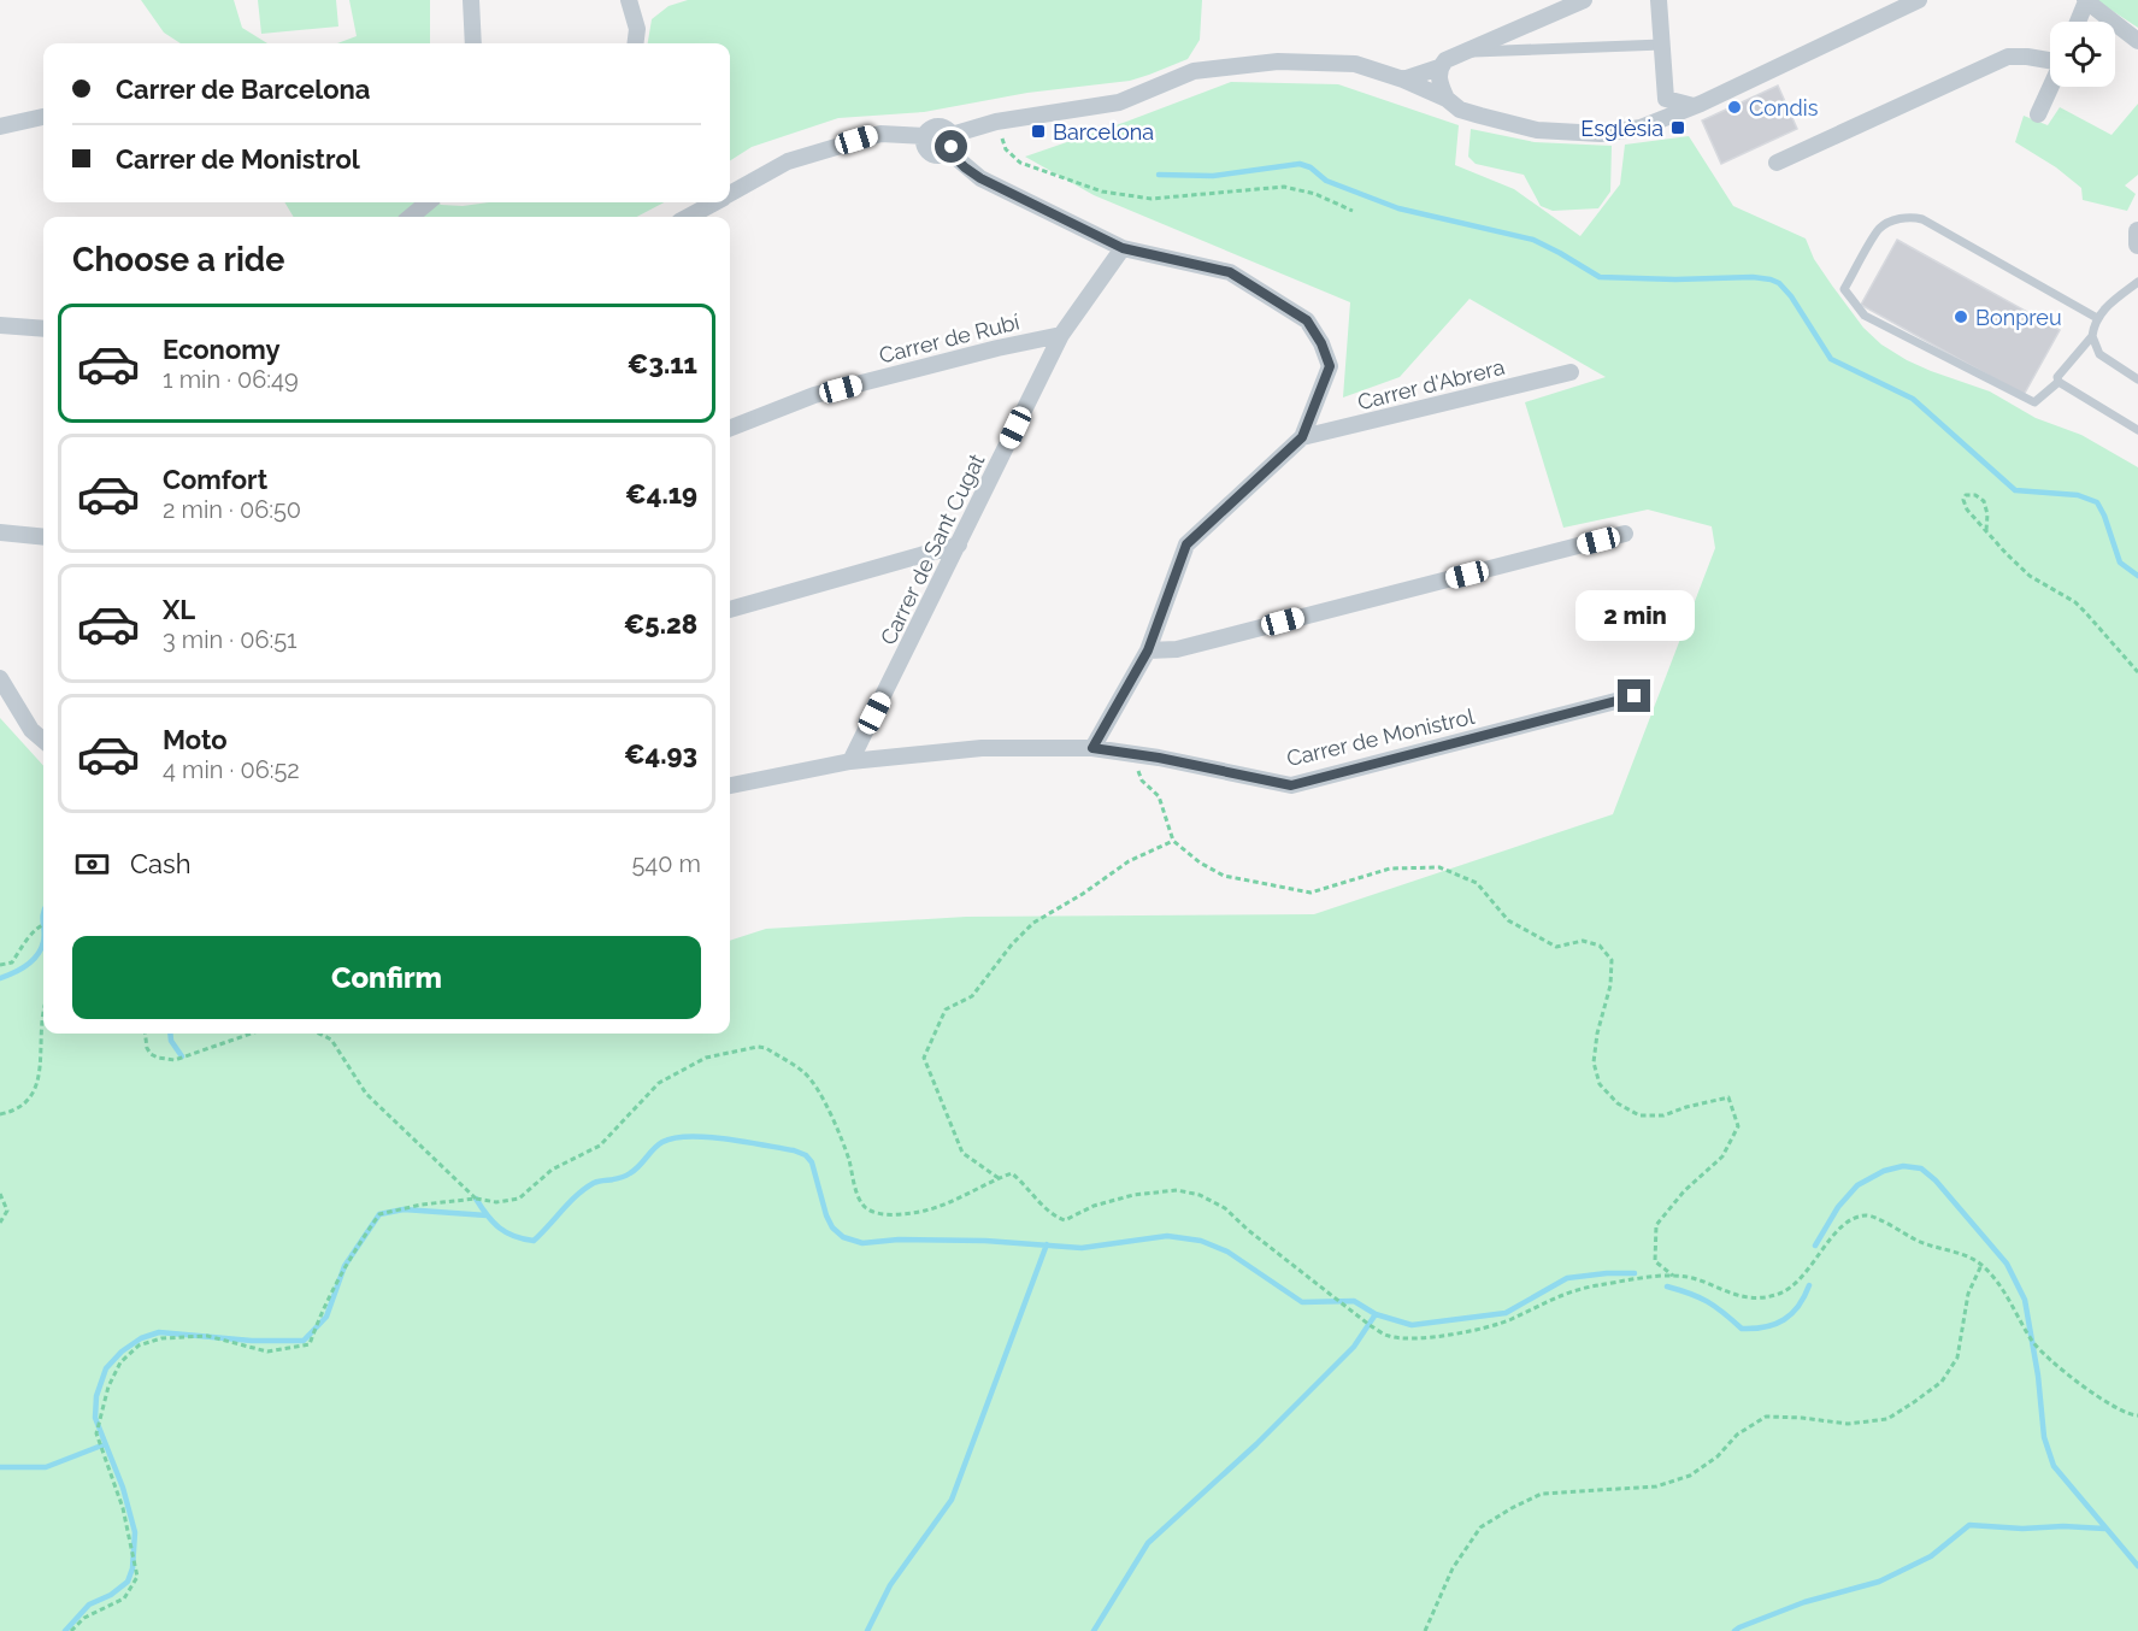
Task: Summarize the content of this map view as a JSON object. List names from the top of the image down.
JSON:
{
  "streets": {
    "street": [
      "Carrer de Rubí",
      "Carrer d'Abrera",
      "Carrer de Sant Cugat",
      "Carrer de Monistrol"
    ]
  },
  "crossings": [
    ["Carrer de Rubí", "Carrer de Sant Cugat"],
    ["Carrer de Sant Cugat", "Carrer de Monistrol"]
  ],
  "places": {
    "other": ["Condis", "Bonpreu"],
    "transit": ["Esglèsia", "Barcelona"]
  },
  "page": {
    "banner": ["Carrer de Barcelona", "Carrer de Monistrol"],
    "heading": "Choose a ride",
    "list": [
      {
        "name": "Economy",
        "note": "1 min · 06:49",
        "value": "€3.11"
      },
      {
        "name": "Comfort",
        "note": "2 min · 06:50",
        "value": "€4.19"
      },
      {
        "name": "XL",
        "note": "3 min · 06:51",
        "value": "€5.28"
      },
      {
        "name": "Moto",
        "note": "4 min · 06:52",
        "value": "€4.93"
      }
    ],
    "bubble": "2 min",
    "pay": ["Cash", "540 m"],
    "buttons": "Confirm"
  }
}
